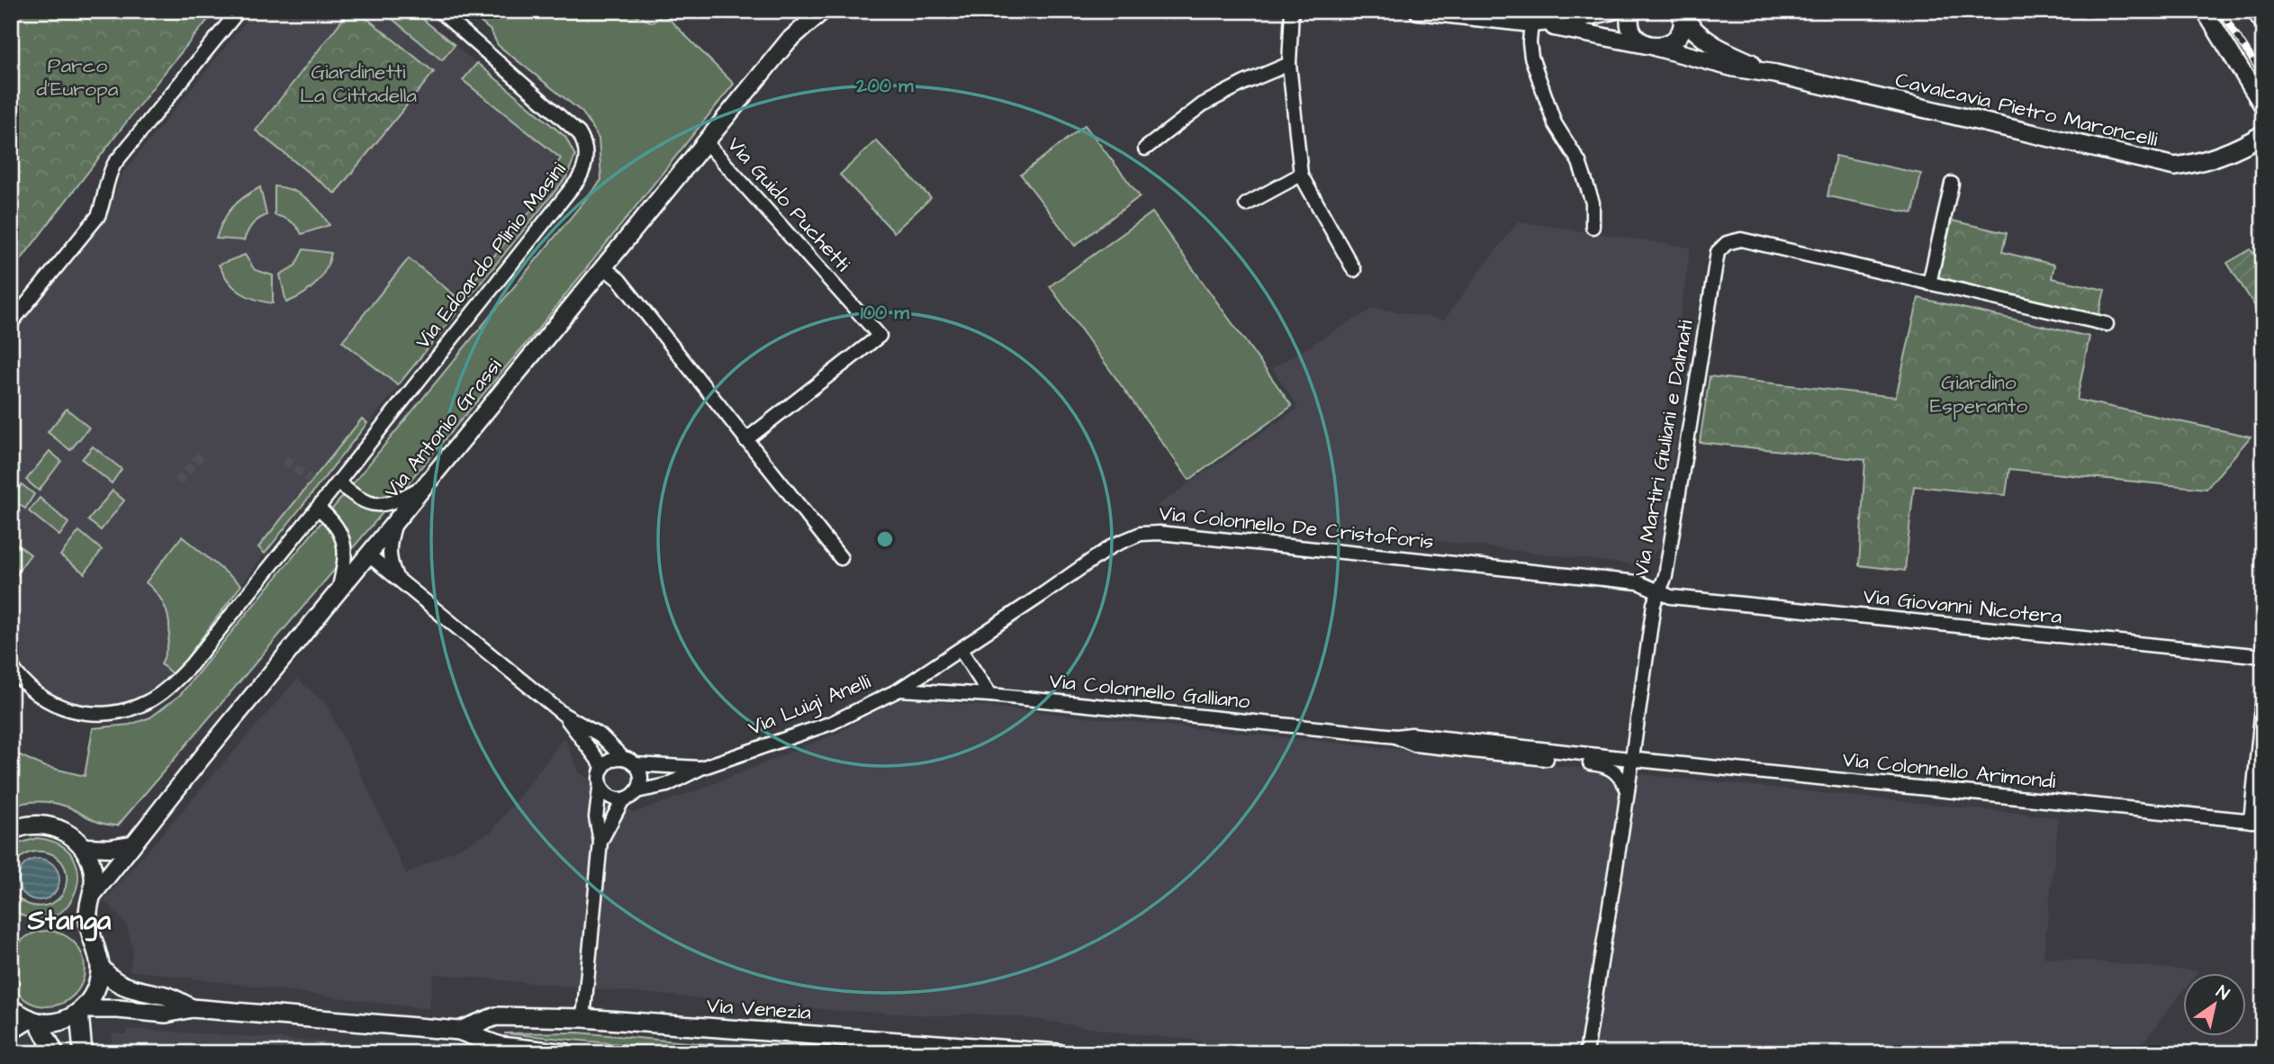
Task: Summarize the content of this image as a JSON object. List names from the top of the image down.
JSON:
{
  "streets": {
    "main road": ["Cavalcavia Pietro Maroncelli", "Via Venezia"],
    "street": [
      "Via Guido Puchetti",
      "Via Edoardo Plinio Masini",
      "Via Antonio Grassi",
      "Via Martiri Giuliani e Dalmati",
      "Via Colonnello De Cristoforis",
      "Via Giovanni Nicotera",
      "Via Colonnello Galliano",
      "Via Luigi Anelli",
      "Via Colonnello Arimondi"
    ]
  },
  "crossings": [
    ["Via Guido Puchetti", "Via Antonio Grassi"],
    ["Via Martiri Giuliani e Dalmati", "Via Colonnello De Cristoforis"],
    ["Via Martiri Giuliani e Dalmati", "Via Giovanni Nicotera"],
    ["Via Martiri Giuliani e Dalmati", "Via Colonnello Galliano"],
    ["Via Martiri Giuliani e Dalmati", "Via Colonnello Arimondi"],
    ["Via Colonnello De Cristoforis", "Via Giovanni Nicotera"],
    ["Via Colonnello De Cristoforis", "Via Luigi Anelli"],
    ["Via Colonnello Galliano", "Via Luigi Anelli"],
    ["Via Colonnello Galliano", "Via Colonnello Arimondi"]
  ],
  "districts": ["Stanga"],
  "parks": ["Parco d'Europa", "Giardinetti La Cittadella", "Giardino Esperanto"],
  "north": "top right",
  "rings": ["200 m", "100 m"]
}
